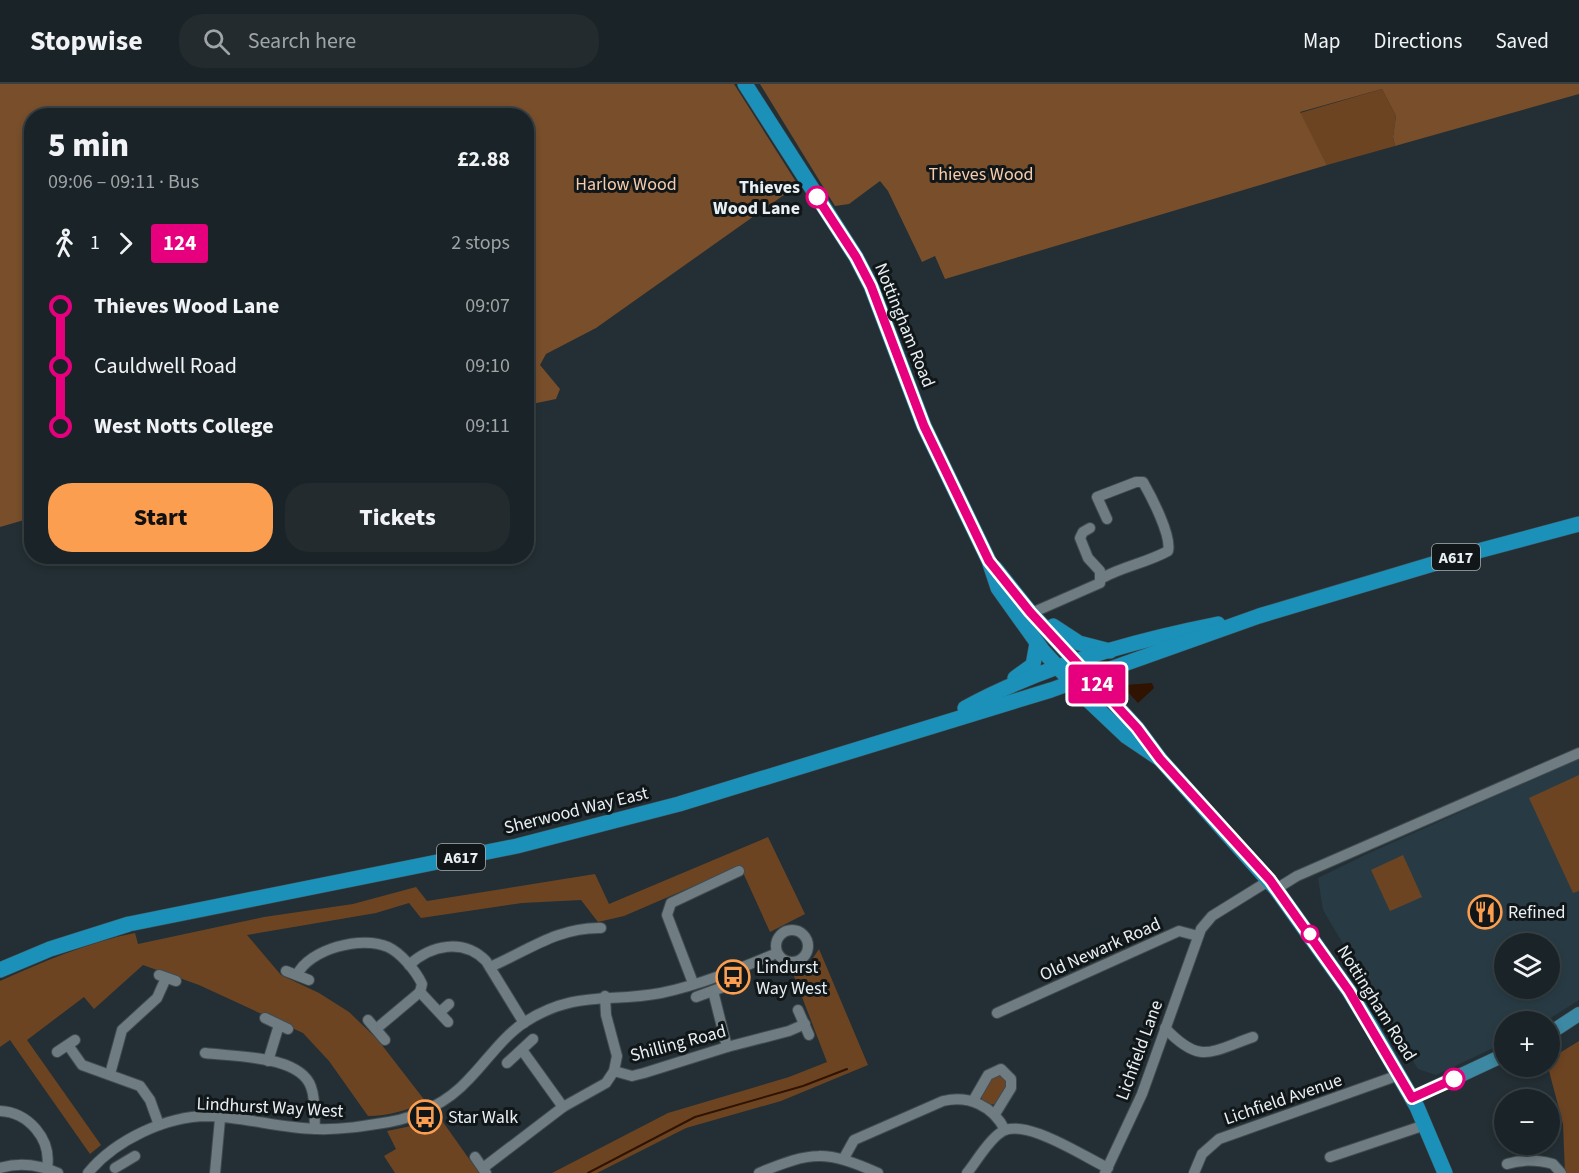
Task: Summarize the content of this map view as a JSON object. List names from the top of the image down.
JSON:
{
  "streets": {
    "highway": ["Nottingham Road", "A617", "Sherwood Way East"],
    "street": [
      "Old Newark Road",
      "Shilling Road",
      "Lichfield Lane",
      "Lichfield Avenue",
      "Lindhurst Way West"
    ]
  },
  "crossings": [
    ["Nottingham Road", "A617"],
    ["Nottingham Road", "Sherwood Way East"],
    ["Nottingham Road", "Lichfield Avenue"],
    ["A617", "Sherwood Way East"],
    ["Old Newark Road", "Lichfield Lane"]
  ],
  "parks": ["Thieves Wood", "Harlow Wood"],
  "places": {
    "other": ["Thieves Wood Lane"],
    "restaurant": ["Refined"],
    "bus stop": ["Lindurst Way West", "Star Walk"]
  },
  "lines": ["bus line 124"],
  "page": {
    "header": "Stopwise",
    "search": "Search here",
    "nav": ["Map", "Directions", "Saved"],
    "on_map": "124",
    "heading": ["5 min", "09:06 – 09:11 · Bus", "£2.88"],
    "legs": ["1", "124", "2 stops"],
    "list": [
      {
        "name": "Thieves Wood Lane",
        "value": "09:07"
      },
      {
        "name": "Cauldwell Road",
        "value": "09:10"
      },
      {
        "name": "West Notts College",
        "value": "09:11"
      }
    ],
    "buttons": ["Start", "Tickets"],
    "map_buttons": ["+", "−"]
  }
}
